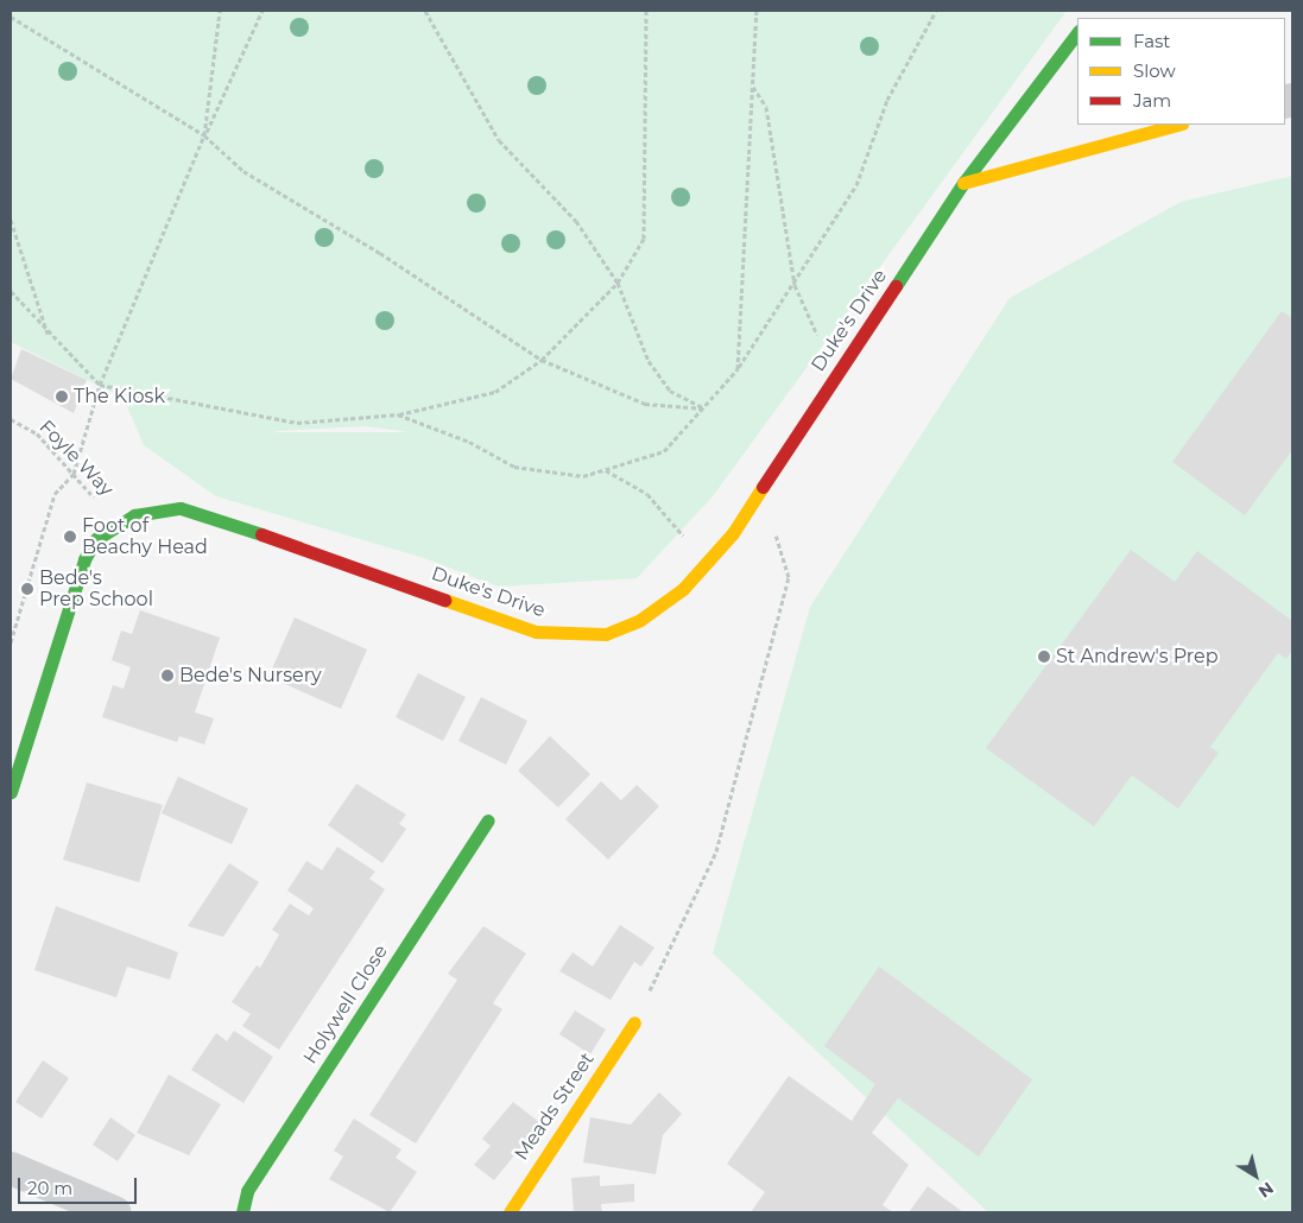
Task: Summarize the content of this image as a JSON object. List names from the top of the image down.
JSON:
{
  "streets": {
    "main road": ["Duke's Drive", "Holywell Close", "Meads Street"],
    "path": ["Foyle Way"]
  },
  "crossings": [
    ["Duke's Drive", "Foyle Way"]
  ],
  "places": [
    "The Kiosk",
    "Foot of Beachy Head",
    "Bede's Prep School",
    "St Andrew's Prep",
    "Bede's Nursery"
  ],
  "legend": ["Fast", "Slow", "Jam"],
  "scale_bar": "20 m",
  "north": "bottom right"
}
